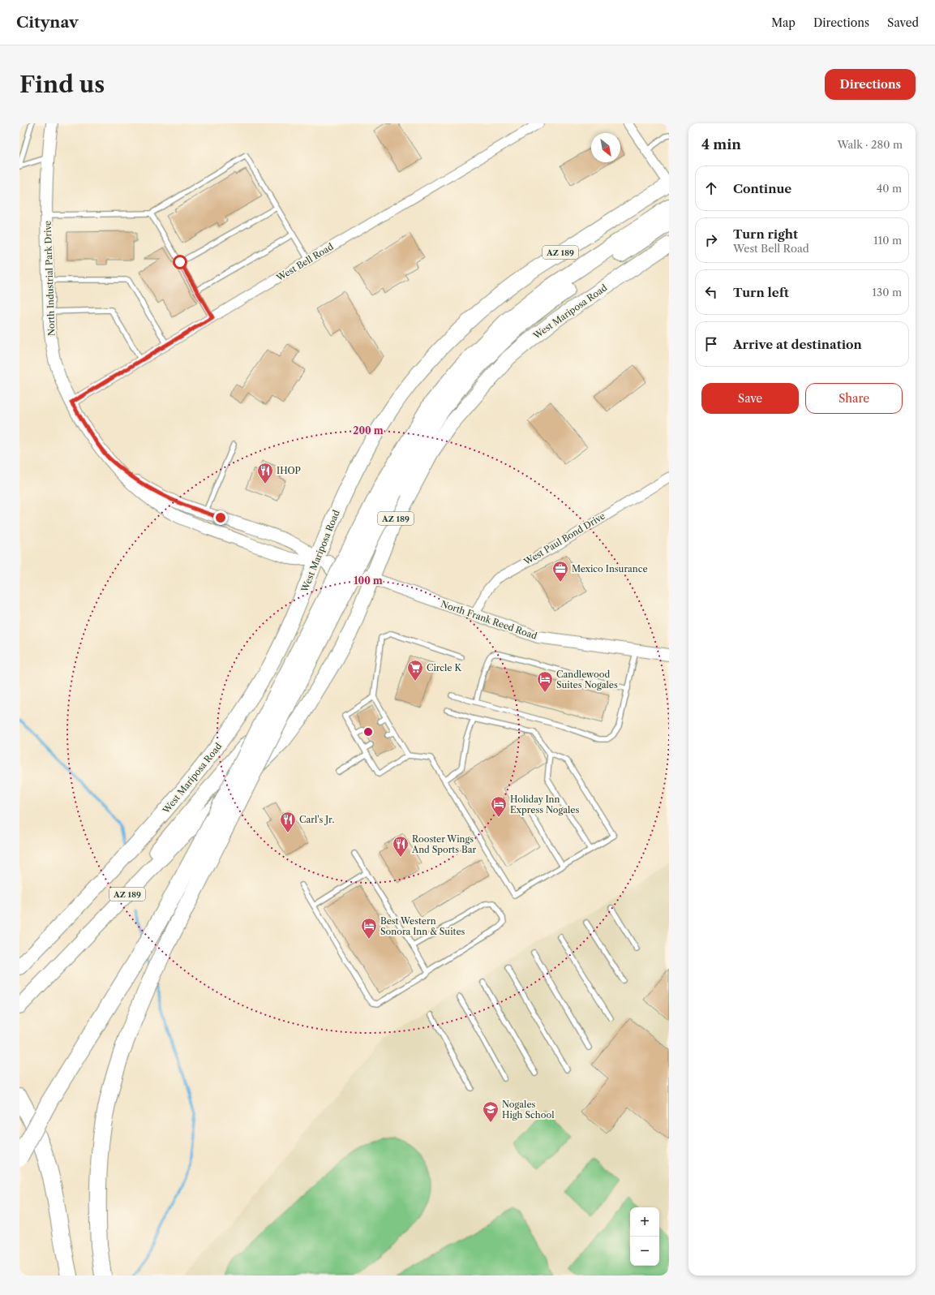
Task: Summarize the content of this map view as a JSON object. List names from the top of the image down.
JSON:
{
  "streets": {
    "highway": ["AZ 189", "West Mariposa Road"],
    "street": [
      "West Bell Road",
      "North Industrial Park Drive",
      "West Paul Bond Drive",
      "North Frank Reed Road"
    ]
  },
  "crossings": [
    ["West Bell Road", "North Industrial Park Drive"],
    ["North Industrial Park Drive", "West Mariposa Road"],
    ["North Industrial Park Drive", "North Frank Reed Road"],
    ["West Mariposa Road", "North Frank Reed Road"],
    ["West Paul Bond Drive", "North Frank Reed Road"]
  ],
  "places": {
    "restaurant": ["IHOP", "Carl's Jr.", "Rooster Wings And Sports Bar"],
    "office": ["Mexico Insurance"],
    "supermarket": ["Circle K"],
    "hotel": ["Candlewood Suites Nogales", "Holiday Inn Express Nogales", "Best Western Sonora Inn & Suites"],
    "school or university": ["Nogales High School"]
  },
  "north": "bottom right",
  "page": {
    "header": "Citynav",
    "nav": ["Map", "Directions", "Saved"],
    "buttons": [
      "Directions",
      ["Save", "Share"]
    ],
    "title": "Find us",
    "heading": ["4 min", "Walk · 280 m"],
    "list": [
      ["Continue", "40 m"],
      ["Turn right", "West Bell Road", "110 m"],
      ["Turn left", "130 m"],
      "Arrive at destination"
    ],
    "map_buttons": ["+", "−"]
  },
  "rings": ["200 m", "100 m"]
}
